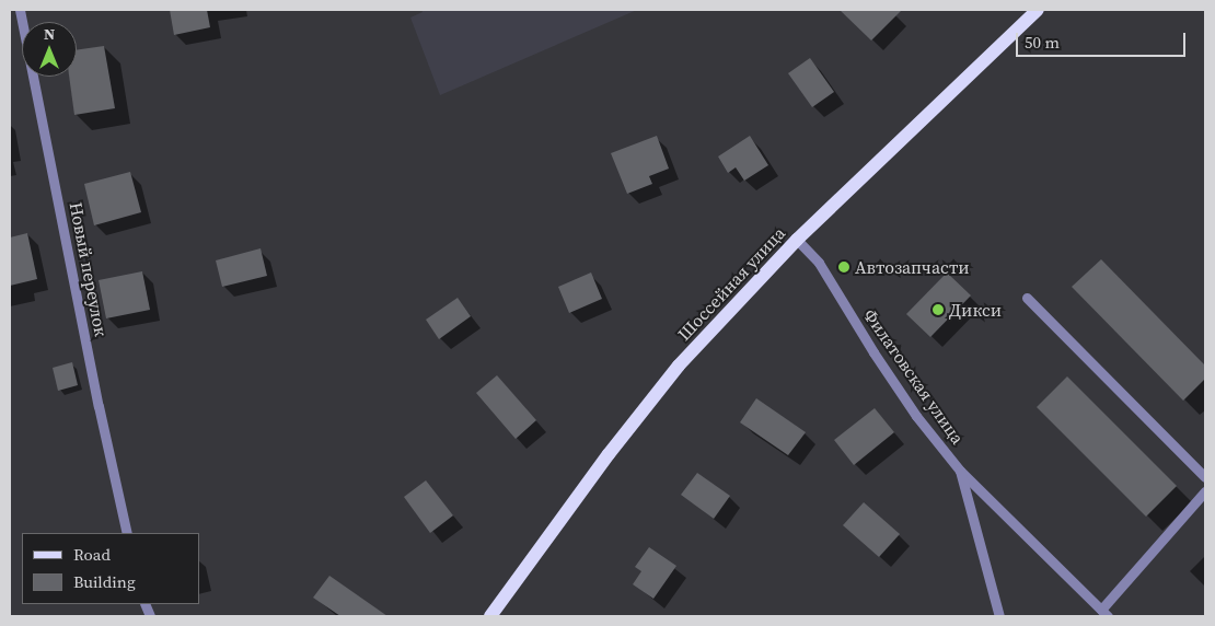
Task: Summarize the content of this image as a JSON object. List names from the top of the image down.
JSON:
{
  "streets": {
    "main road": ["Шоссейная улица"],
    "street": ["Новый переулок", "Филатовская улица"]
  },
  "crossings": [
    ["Шоссейная улица", "Филатовская улица"]
  ],
  "places": ["Автозапчасти", "Дикси"],
  "legend": ["Road", "Building"],
  "scale_bar": "50 m",
  "north": "top"
}
